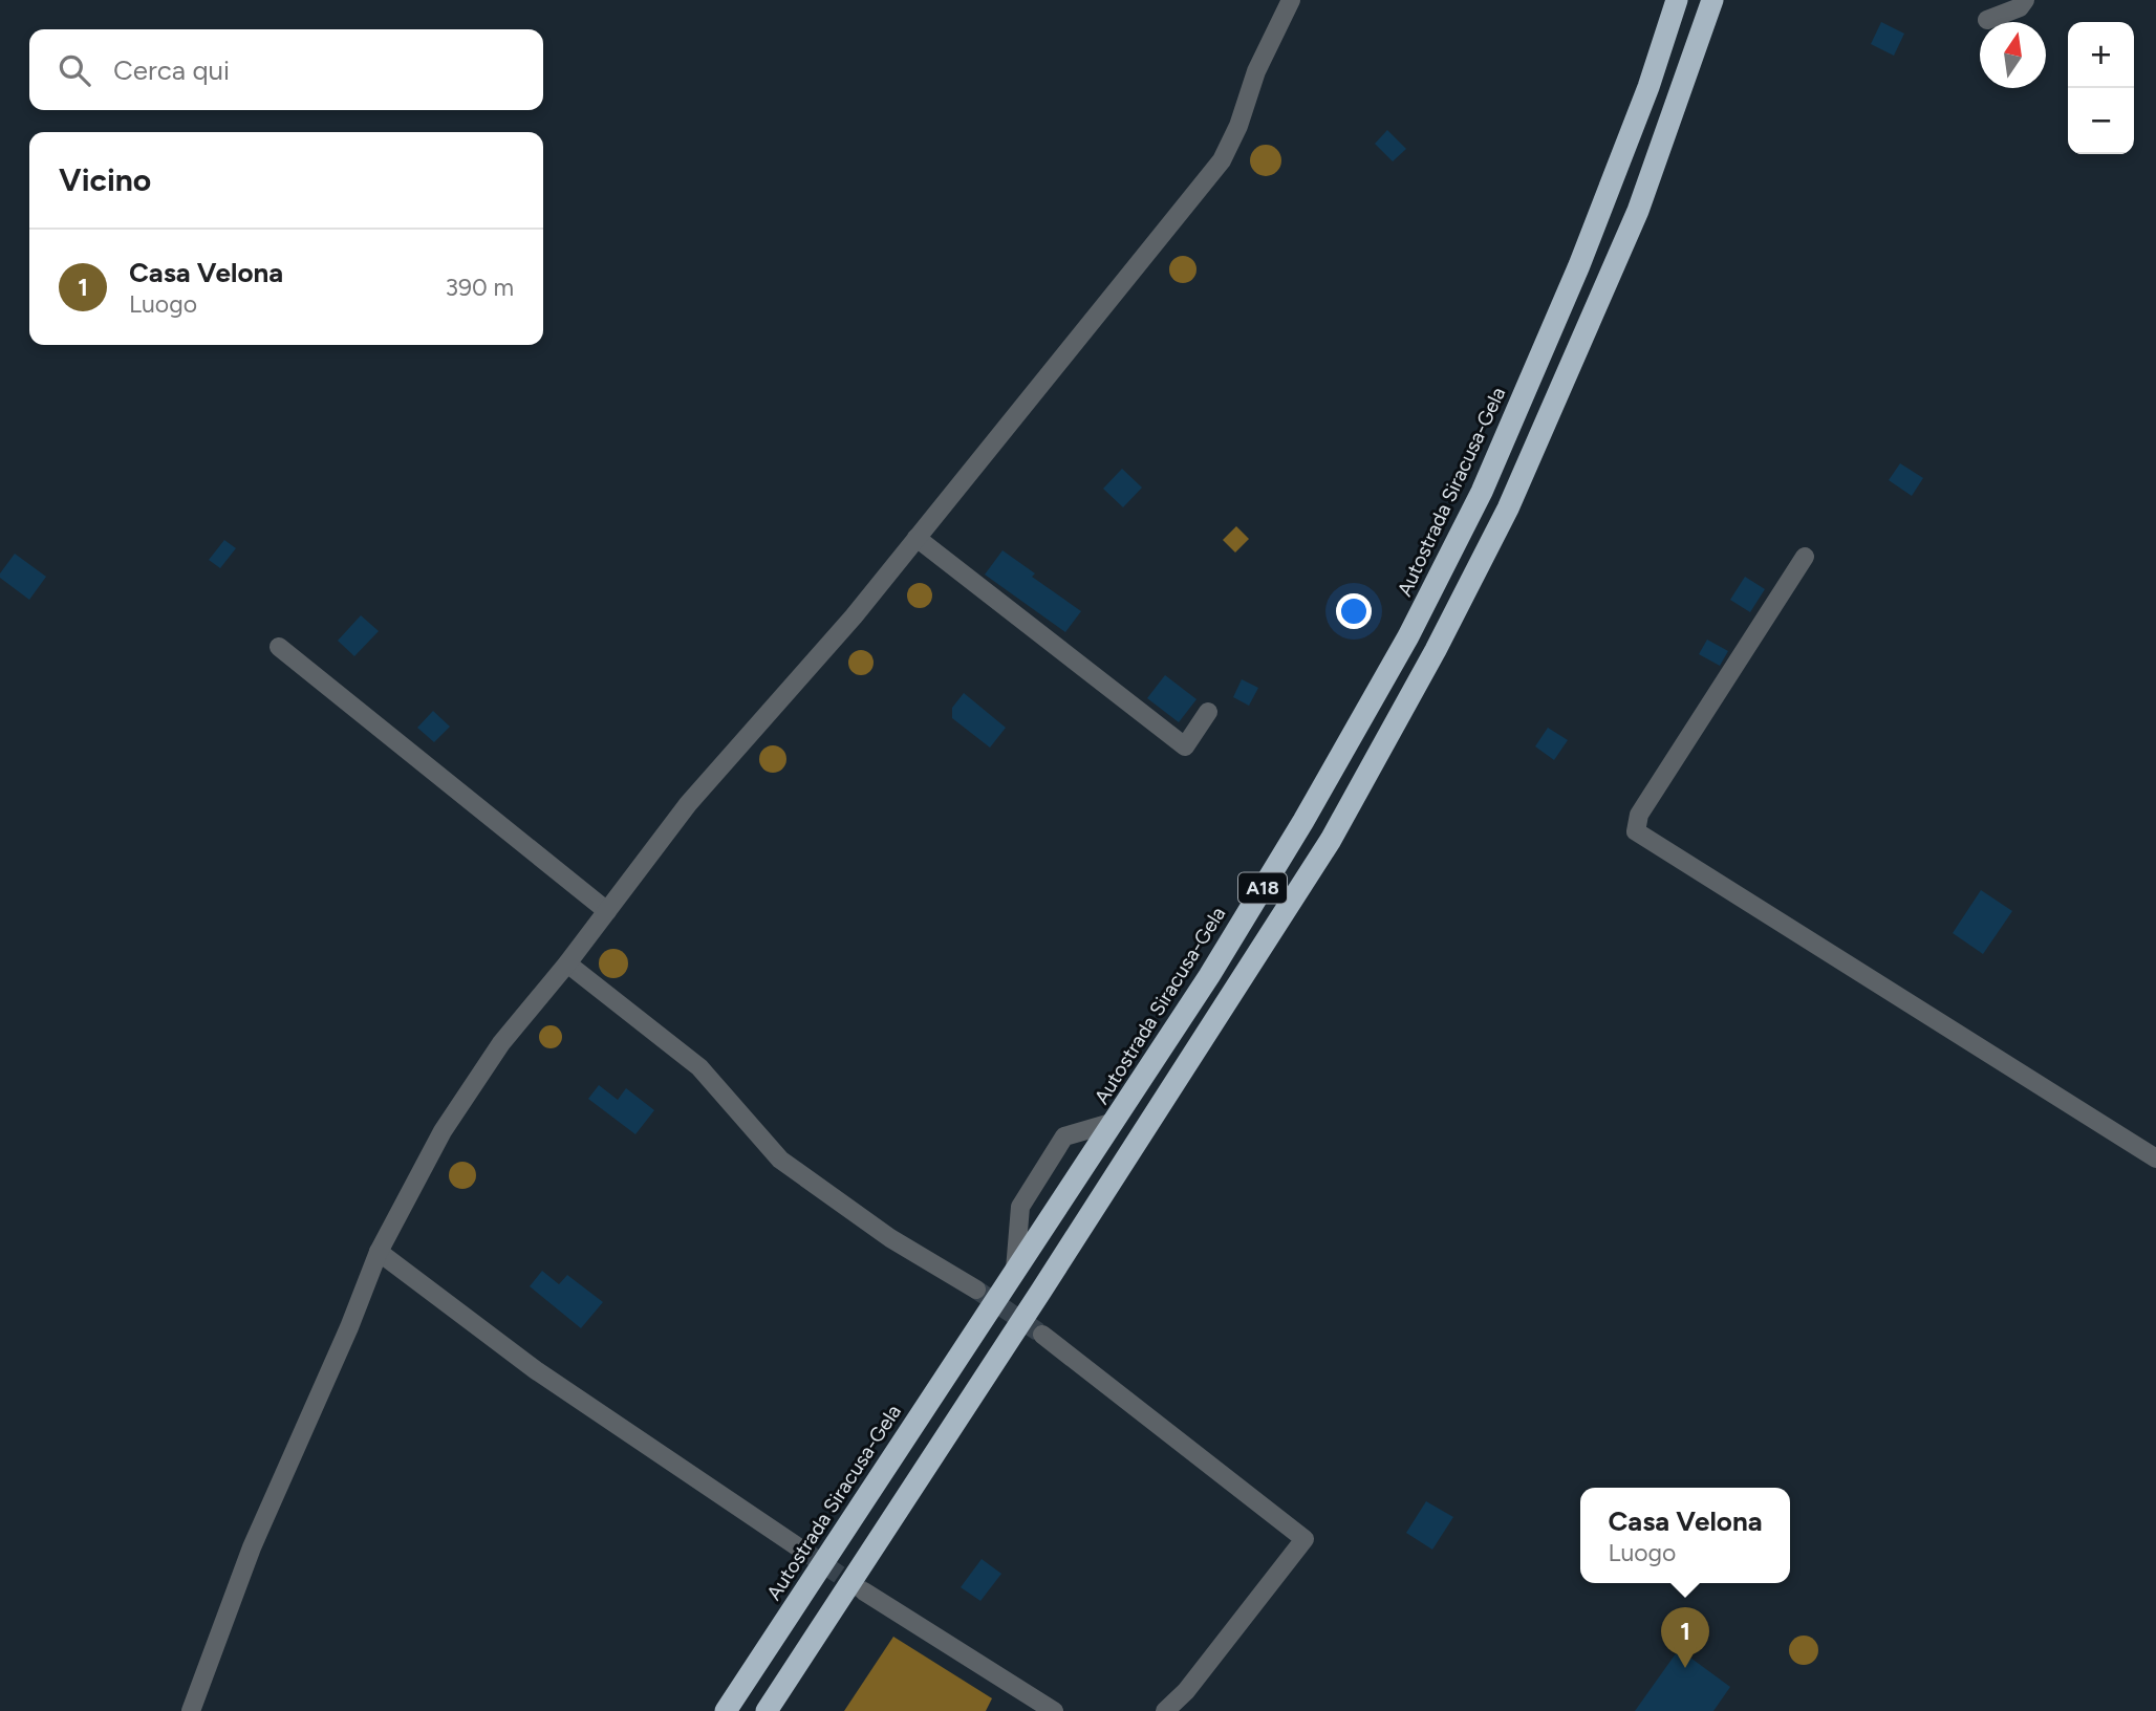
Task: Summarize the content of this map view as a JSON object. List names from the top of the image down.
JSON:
{
  "streets": {
    "highway": ["Autostrada Siracusa-Gela", "A18"]
  },
  "north": "top",
  "page": {
    "map_buttons": ["+", "−"],
    "search": "Cerca qui",
    "heading": "Vicino",
    "list": [
      {
        "mark": "1",
        "name": "Casa Velona",
        "note": "Luogo",
        "value": "390 m"
      }
    ],
    "popup": ["Casa Velona", "Luogo"],
    "pins": "1"
  }
}
